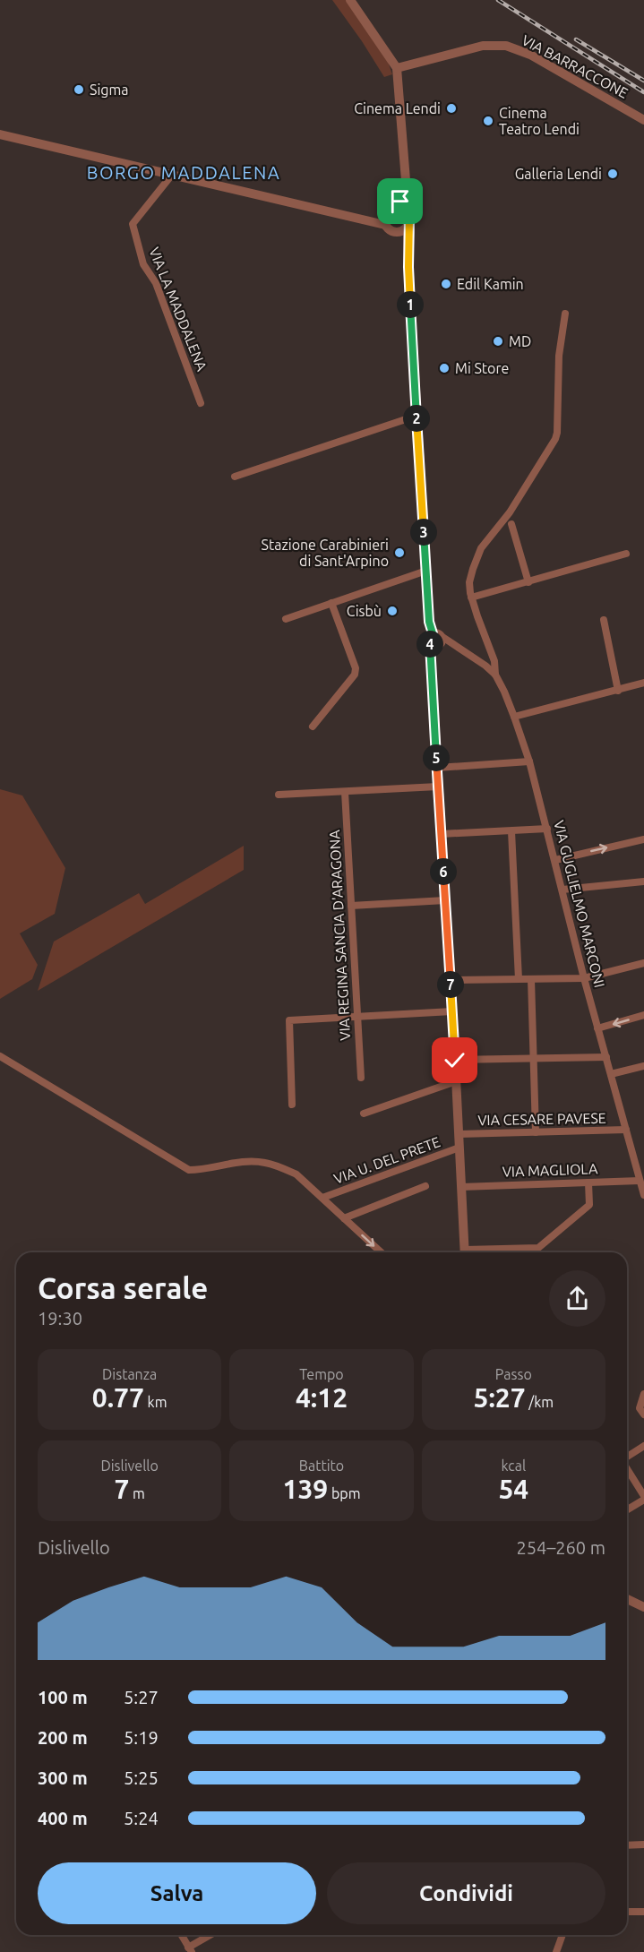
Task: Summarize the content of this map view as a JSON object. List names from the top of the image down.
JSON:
{
  "streets": {
    "street": [
      "VIA BARRACCONE",
      "VIA LA MADDALENA",
      "VIA GUGLIELMO MARCONI",
      "VIA REGINA SANCIA D'ARAGONA",
      "VIA CESARE PAVESE",
      "VIA U. DEL PRETE",
      "VIA MAGLIOLA"
    ]
  },
  "crossings": [
    ["VIA GUGLIELMO MARCONI", "VIA CESARE PAVESE"],
    ["VIA GUGLIELMO MARCONI", "VIA MAGLIOLA"]
  ],
  "districts": ["BORGO MADDALENA"],
  "places": [
    "Sigma",
    "Cinema Lendi",
    "Cinema Teatro Lendi",
    "Galleria Lendi",
    "Edil Kamin",
    "MD",
    "Mi Store",
    "Stazione Carabinieri di Sant'Arpino",
    "Cisbù"
  ],
  "page": {
    "pins": [
      "1",
      "2",
      "3",
      "4",
      "5",
      "6",
      "7"
    ],
    "heading": ["Corsa serale", "19:30"],
    "stats": [
      ["Distanza", "0.77 km"],
      ["Tempo", "4:12"],
      ["Passo", "5:27 /km"],
      ["Dislivello", "7 m"],
      ["Battito", "139 bpm"],
      ["kcal", "54"]
    ],
    "chart": ["Dislivello", "254–260 m"],
    "list": [
      {
        "name": "100 m",
        "note": "5:27"
      },
      {
        "name": "200 m",
        "note": "5:19"
      },
      {
        "name": "300 m",
        "note": "5:25"
      },
      {
        "name": "400 m",
        "note": "5:24"
      }
    ],
    "buttons": ["Salva", "Condividi"]
  }
}
